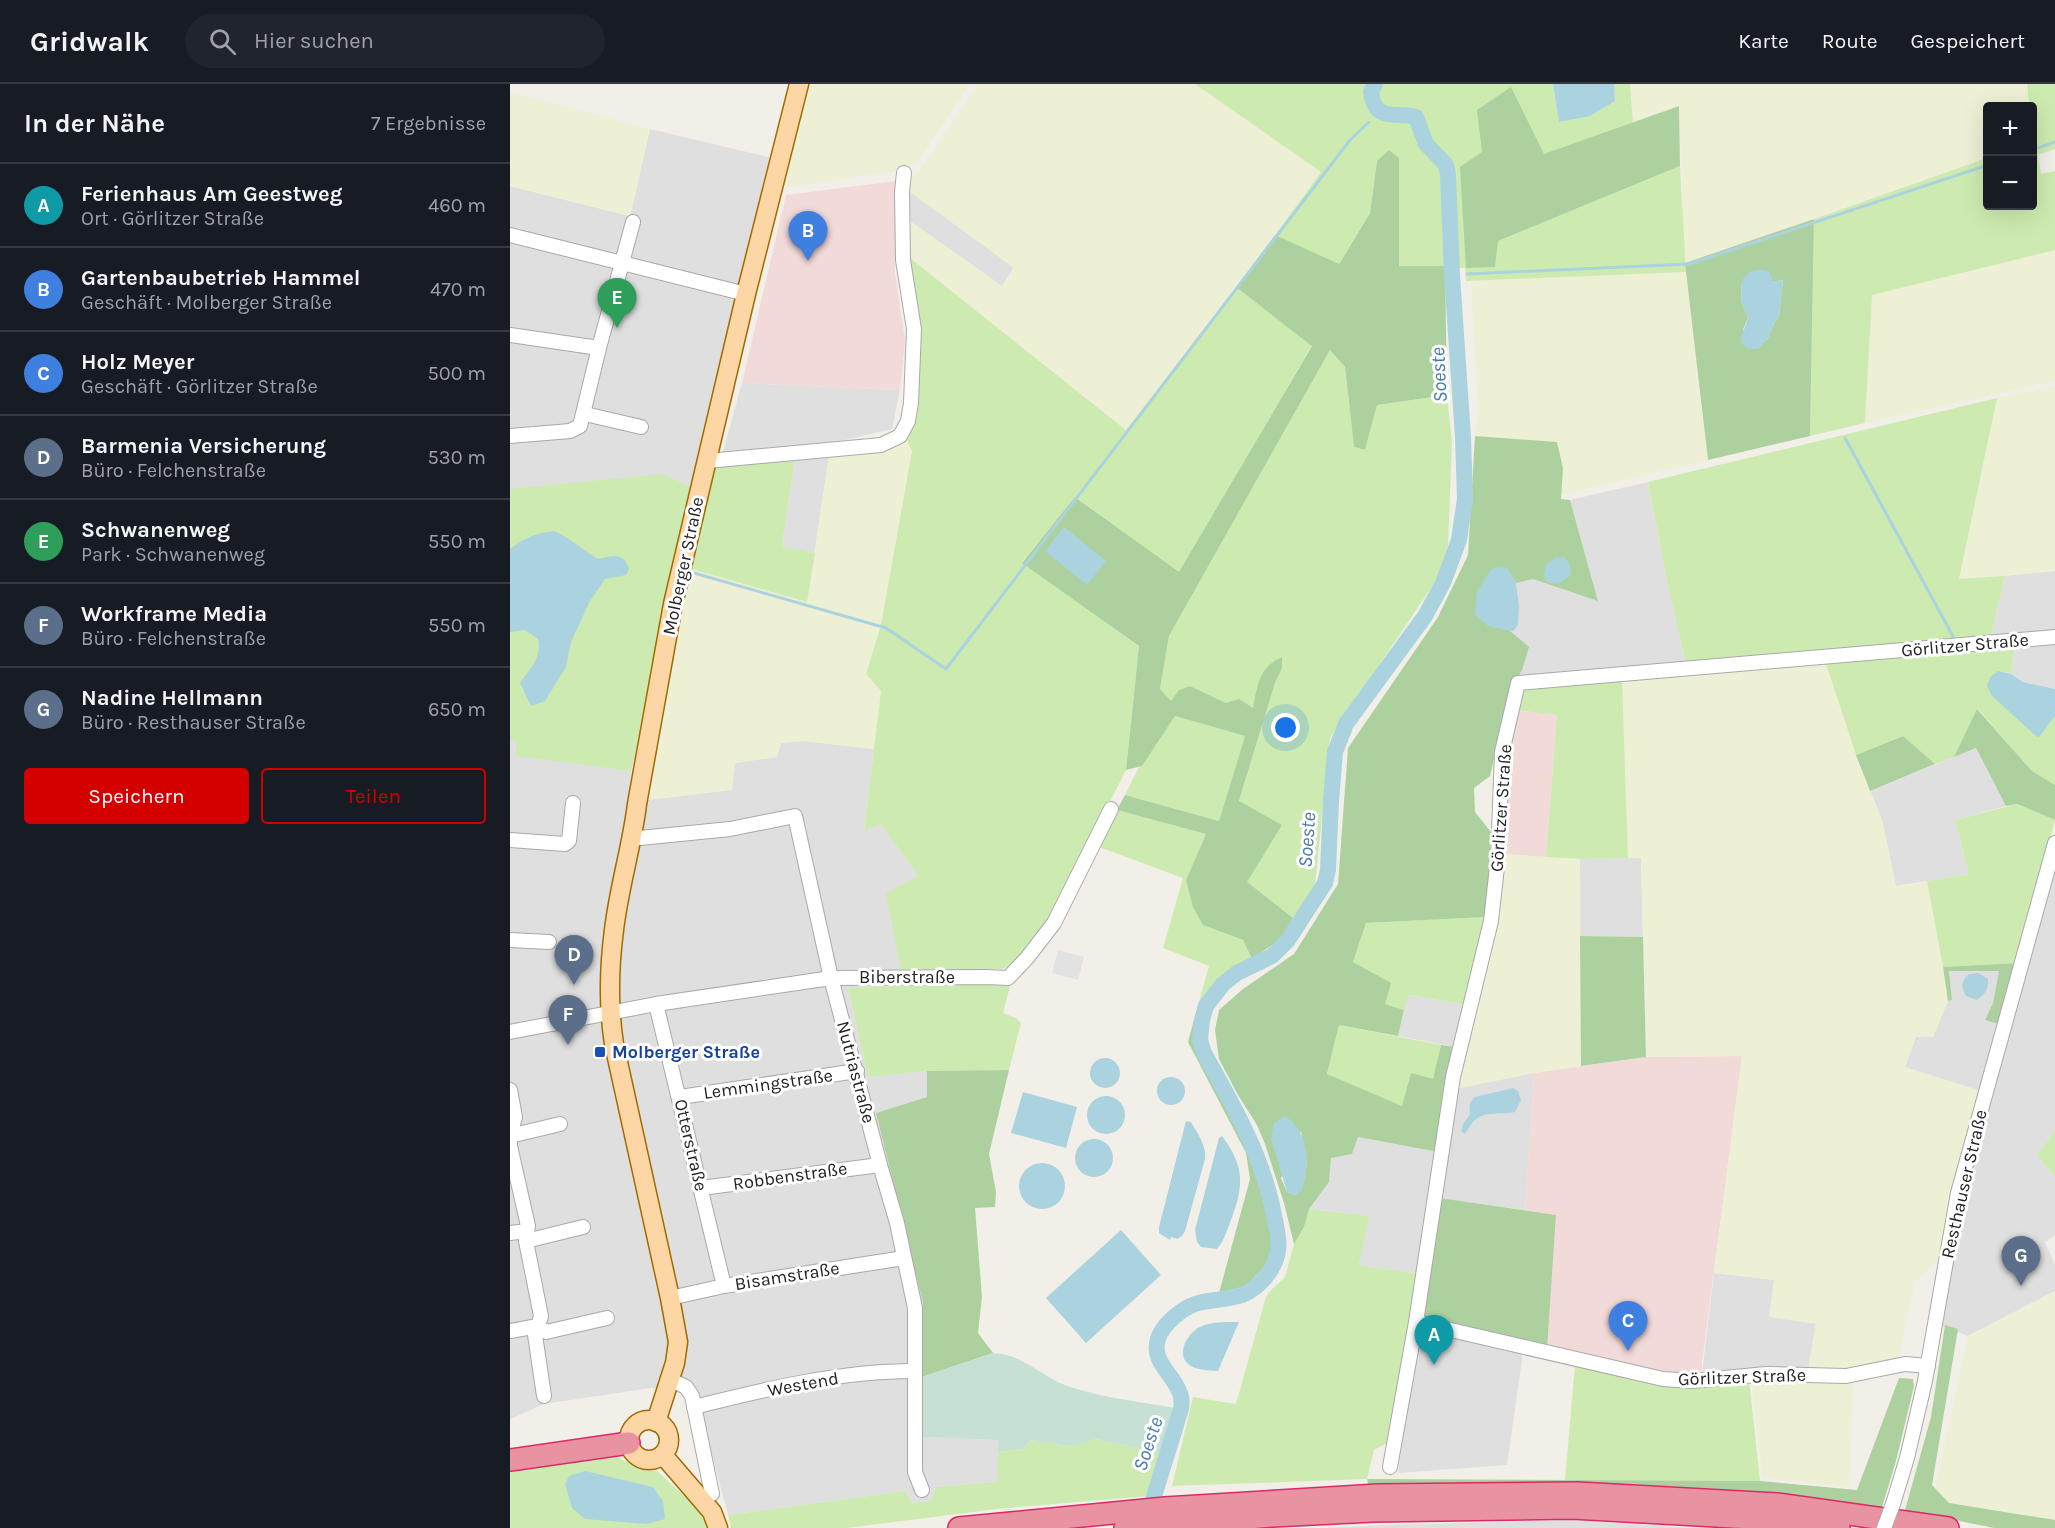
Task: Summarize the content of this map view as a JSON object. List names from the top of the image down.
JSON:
{
  "streets": {
    "main road": ["Molberger Straße"],
    "street": [
      "Görlitzer Straße",
      "Biberstraße",
      "Nutriastraße",
      "Lemmingstraße",
      "Otterstraße",
      "Robbenstraße",
      "Resthauser Straße",
      "Bisamstraße",
      "Westend"
    ]
  },
  "crossings": [
    ["Molberger Straße", "Biberstraße"],
    ["Molberger Straße", "Nutriastraße"],
    ["Molberger Straße", "Bisamstraße"],
    ["Görlitzer Straße", "Resthauser Straße"],
    ["Biberstraße", "Nutriastraße"],
    ["Biberstraße", "Otterstraße"],
    ["Nutriastraße", "Lemmingstraße"],
    ["Nutriastraße", "Robbenstraße"],
    ["Nutriastraße", "Bisamstraße"],
    ["Nutriastraße", "Westend"],
    ["Lemmingstraße", "Otterstraße"],
    ["Otterstraße", "Robbenstraße"],
    ["Otterstraße", "Bisamstraße"]
  ],
  "water": ["Soeste"],
  "places": {
    "transit": ["Molberger Straße"]
  },
  "page": {
    "header": "Gridwalk",
    "search": "Hier suchen",
    "nav": ["Karte", "Route", "Gespeichert"],
    "heading": ["In der Nähe", "7 Ergebnisse"],
    "map_buttons": ["+", "−"],
    "list": [
      {
        "mark": "A",
        "name": "Ferienhaus Am Geestweg",
        "note": "Ort · Görlitzer Straße",
        "value": "460 m"
      },
      {
        "mark": "B",
        "name": "Gartenbaubetrieb Hammel",
        "note": "Geschäft · Molberger Straße",
        "value": "470 m"
      },
      {
        "mark": "C",
        "name": "Holz Meyer",
        "note": "Geschäft · Görlitzer Straße",
        "value": "500 m"
      },
      {
        "mark": "D",
        "name": "Barmenia Versicherung",
        "note": "Büro · Felchenstraße",
        "value": "530 m"
      },
      {
        "mark": "E",
        "name": "Schwanenweg",
        "note": "Park · Schwanenweg",
        "value": "550 m"
      },
      {
        "mark": "F",
        "name": "Workframe Media",
        "note": "Büro · Felchenstraße",
        "value": "550 m"
      },
      {
        "mark": "G",
        "name": "Nadine Hellmann",
        "note": "Büro · Resthauser Straße",
        "value": "650 m"
      }
    ],
    "pins": [
      "B",
      "E",
      "D",
      "F",
      "G",
      "C",
      "A"
    ],
    "buttons": ["Speichern", "Teilen"]
  }
}
